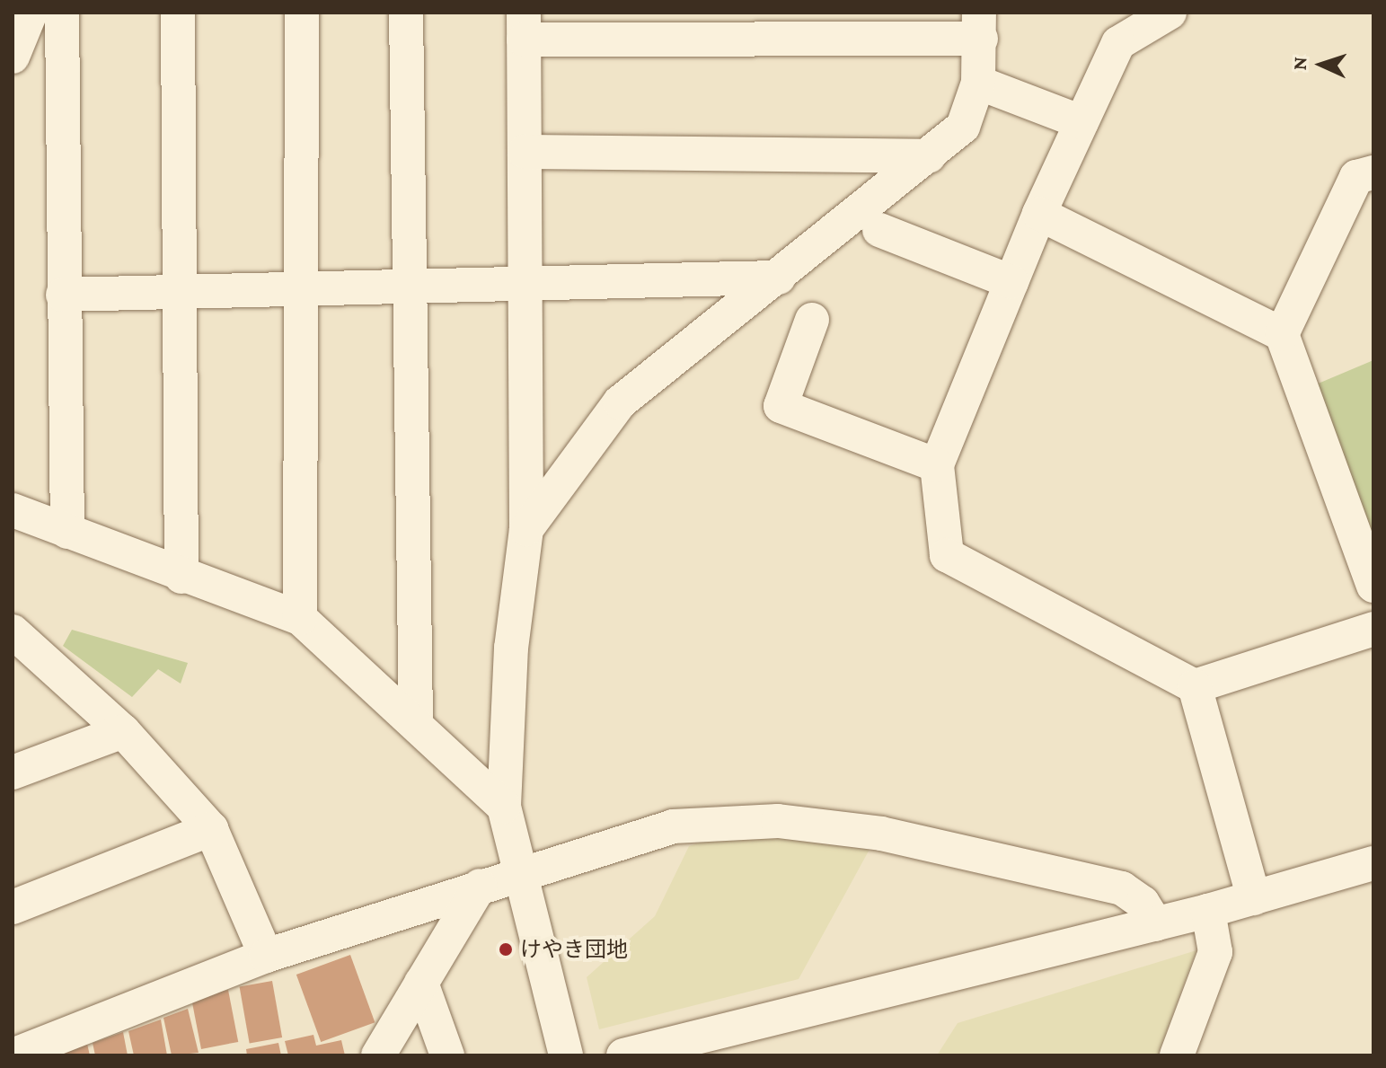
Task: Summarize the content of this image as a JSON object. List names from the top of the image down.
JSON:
{
  "places": ["けやき団地"],
  "north": "left"
}
